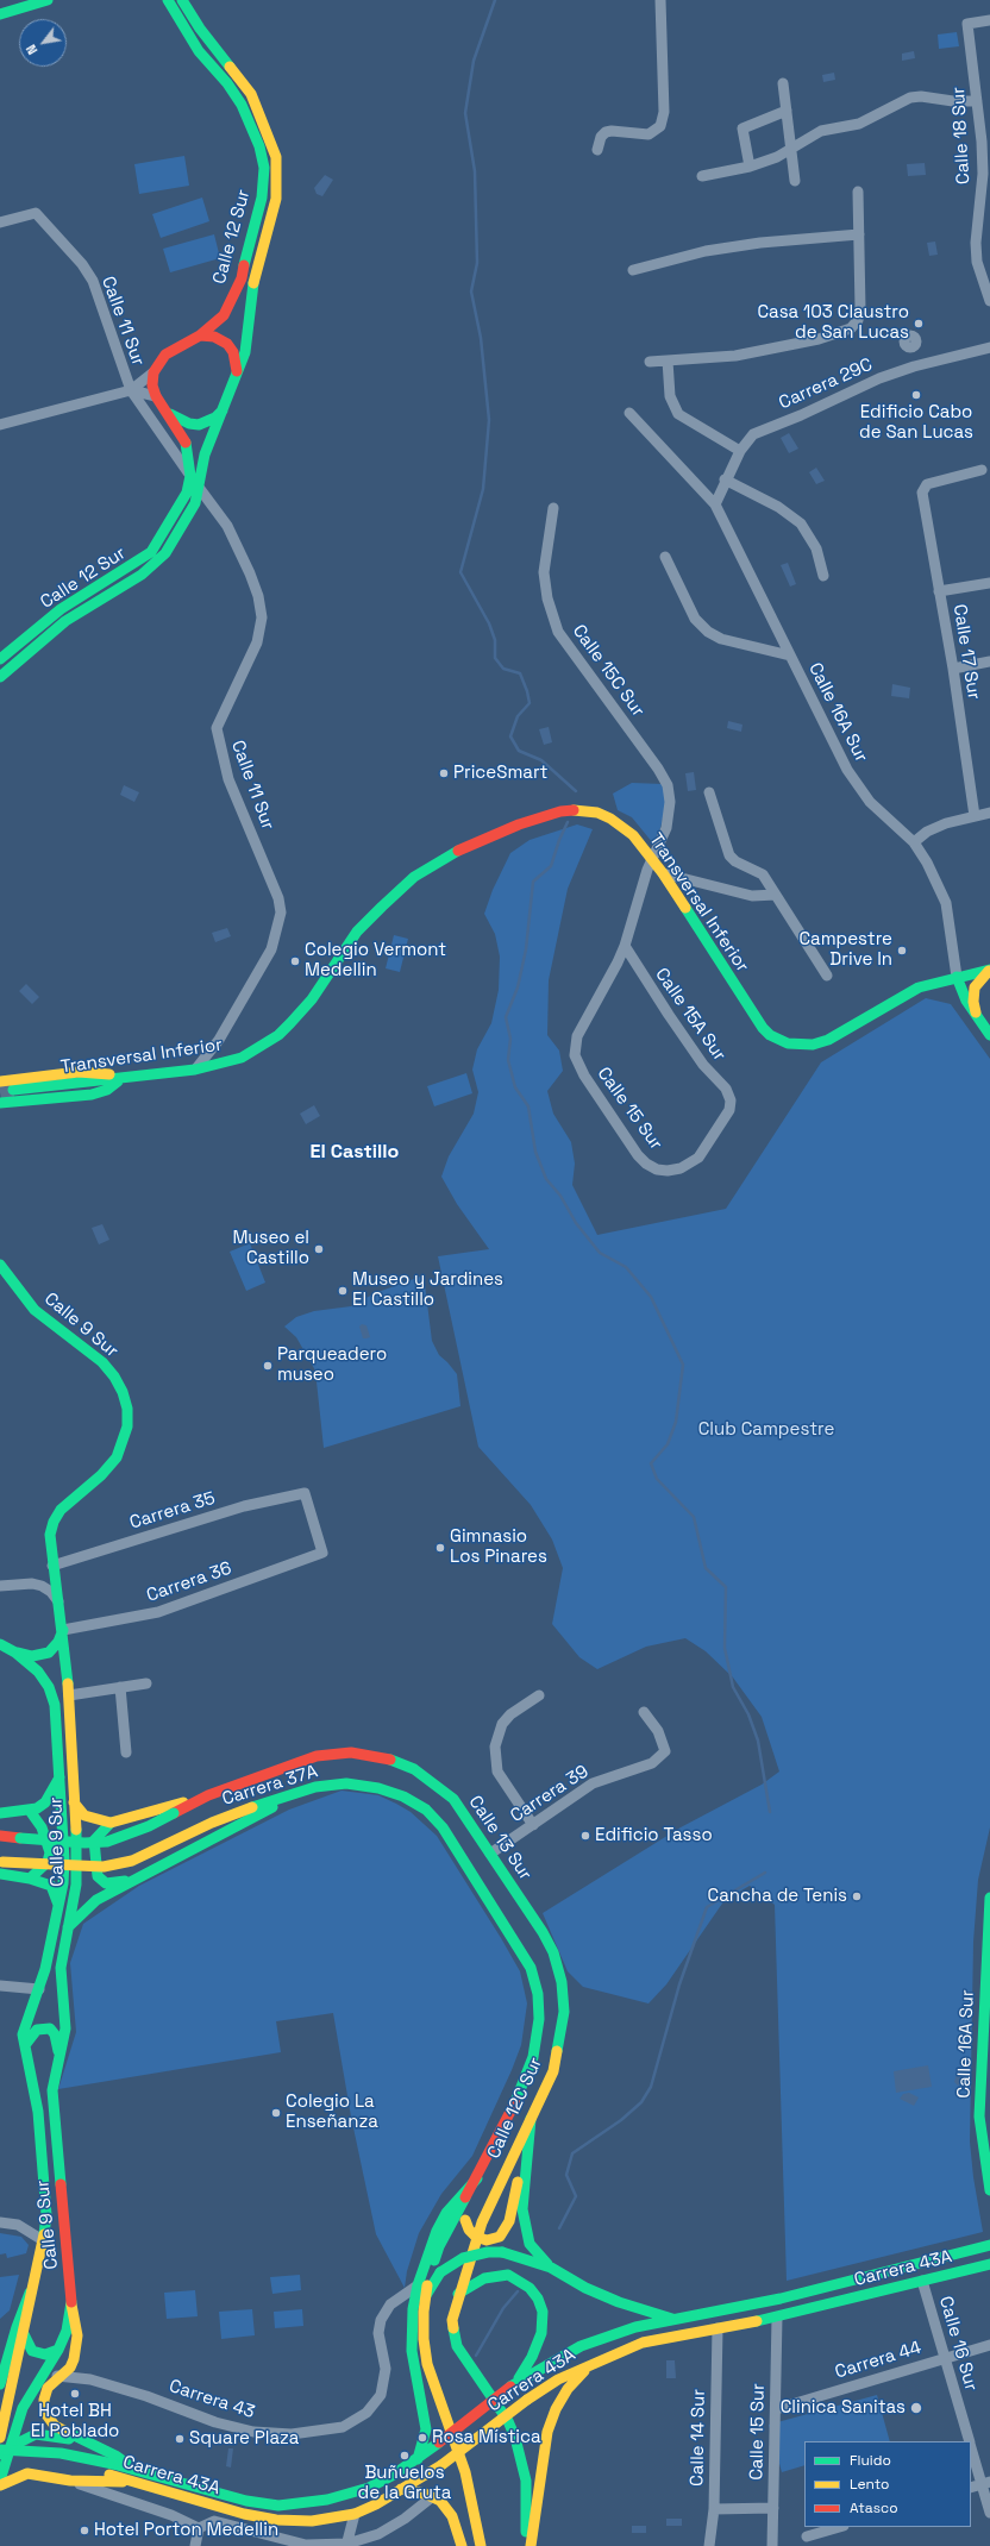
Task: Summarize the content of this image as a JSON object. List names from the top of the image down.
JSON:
{
  "streets": {
    "main road": [
      "Calle 12 Sur",
      "Calle 16A Sur",
      "Transversal Inferior",
      "Calle 9 Sur",
      "Carrera 37A",
      "Calle 13 Sur",
      "Calle 12C Sur",
      "Carrera 43A"
    ],
    "street": [
      "Calle 18 Sur",
      "Calle 11 Sur",
      "Carrera 29C",
      "Calle 17 Sur",
      "Calle 15C Sur",
      "Calle 15A Sur",
      "Calle 15 Sur",
      "Carrera 35",
      "Carrera 36",
      "Carrera 39",
      "Calle 16 Sur",
      "Carrera 44",
      "Carrera 43",
      "Calle 14 Sur"
    ]
  },
  "crossings": [
    ["Calle 12 Sur", "Calle 11 Sur"],
    ["Calle 11 Sur", "Transversal Inferior"],
    ["Carrera 29C", "Calle 16A Sur"],
    ["Calle 15C Sur", "Transversal Inferior"],
    ["Calle 15C Sur", "Calle 15A Sur"],
    ["Calle 15C Sur", "Calle 15 Sur"],
    ["Calle 16A Sur", "Transversal Inferior"],
    ["Calle 15A Sur", "Calle 15 Sur"],
    ["Calle 15 Sur", "Carrera 43A"],
    ["Calle 15 Sur", "Carrera 44"],
    ["Calle 9 Sur", "Carrera 35"],
    ["Calle 9 Sur", "Carrera 36"],
    ["Calle 9 Sur", "Carrera 43"],
    ["Carrera 35", "Carrera 36"],
    ["Carrera 37A", "Calle 13 Sur"],
    ["Carrera 37A", "Calle 12C Sur"],
    ["Carrera 39", "Calle 13 Sur"],
    ["Calle 13 Sur", "Calle 12C Sur"],
    ["Carrera 43A", "Calle 16 Sur"],
    ["Carrera 43A", "Calle 14 Sur"],
    ["Calle 16 Sur", "Carrera 44"]
  ],
  "districts": ["El Castillo"],
  "parks": ["Club Campestre"],
  "places": [
    "Casa 103 Claustro de San Lucas",
    "Edificio Cabo de San Lucas",
    "PriceSmart",
    "Campestre Drive In",
    "Colegio Vermont Medellin",
    "Museo el Castillo",
    "Museo y Jardines El Castillo",
    "Parqueadero museo",
    "Gimnasio Los Pinares",
    "Edificio Tasso",
    "Cancha de Tenis",
    "Colegio La Enseñanza",
    "Hotel BH El Poblado",
    "Clinica Sanitas",
    "Rosa Mística",
    "Square Plaza",
    "Buñuelos de la Gruta",
    "Hotel Porton Medellin"
  ],
  "legend": ["Fluido", "Lento", "Atasco"],
  "north": "bottom left"
}
